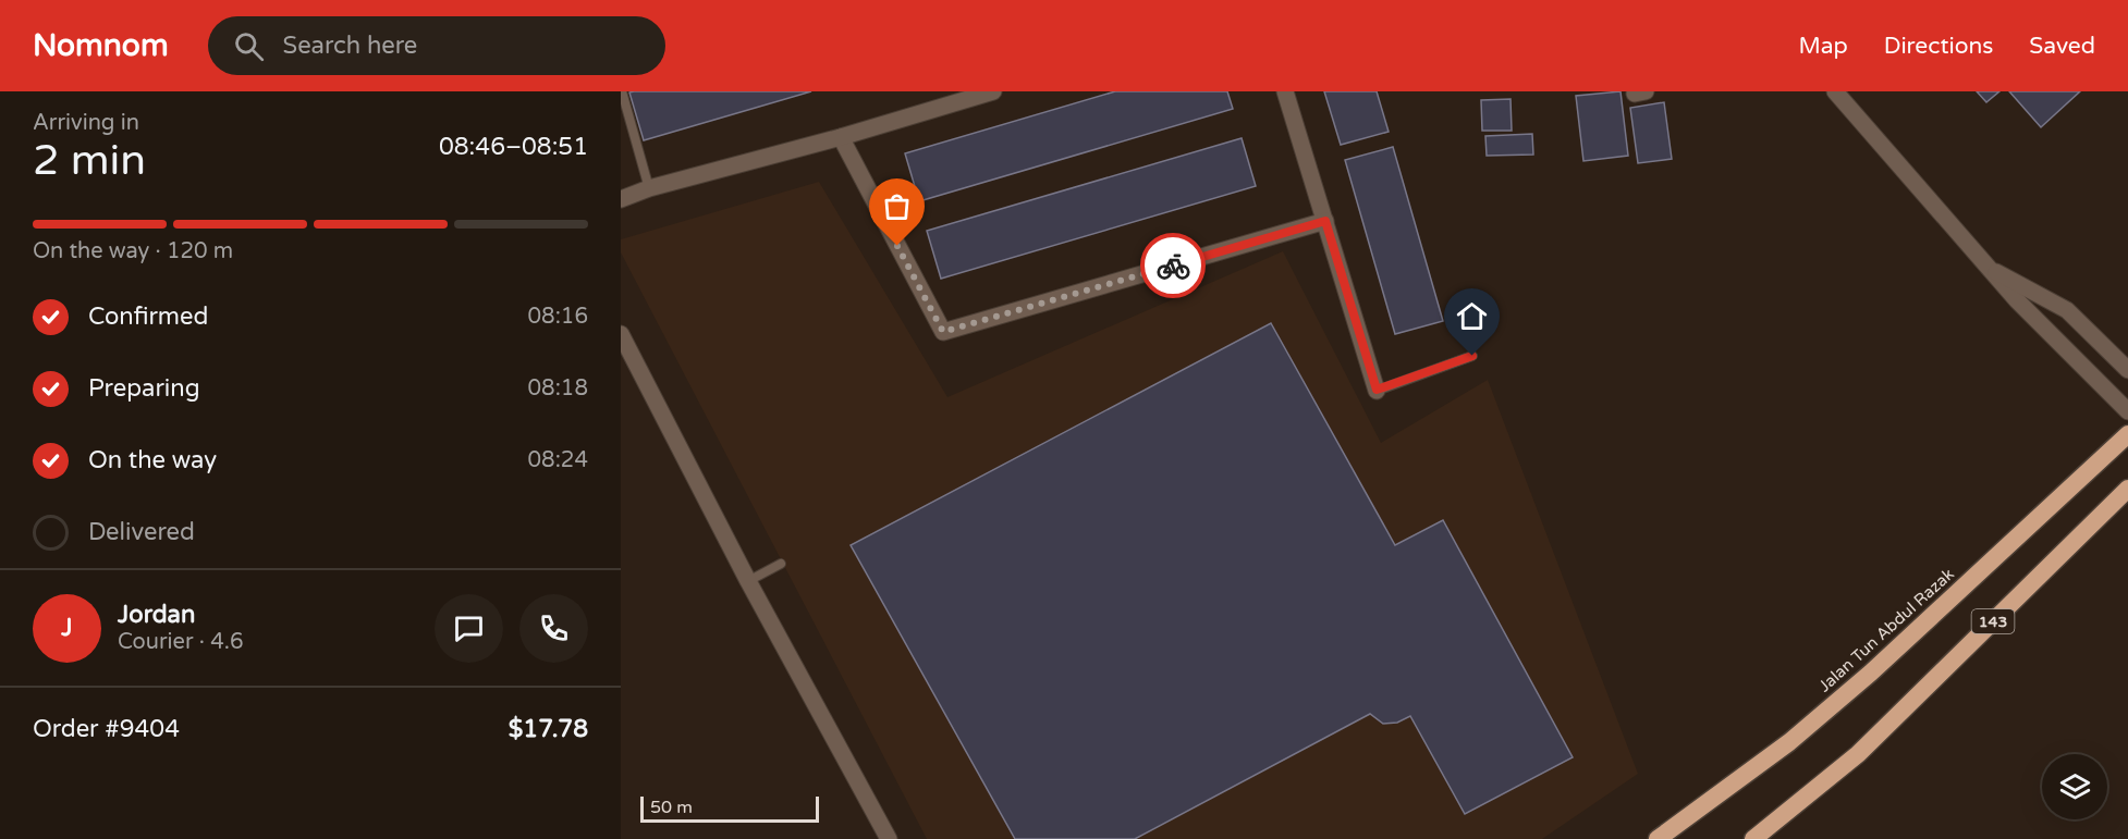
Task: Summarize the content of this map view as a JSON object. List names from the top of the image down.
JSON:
{
  "streets": {
    "highway": ["143", "Jalan Tun Abdul Razak"]
  },
  "scale_bar": "50 m",
  "page": {
    "header": "Nomnom",
    "search": "Search here",
    "nav": ["Map", "Directions", "Saved"],
    "heading": ["2 min", "Arriving in", "08:46–08:51"],
    "panel": [
      "Jordan",
      "Courier · 4.6",
      "Order #9404",
      "$17.78"
    ],
    "bar": "On the way · 120 m",
    "list": [
      ["Confirmed", "08:16"],
      ["Preparing", "08:18"],
      ["On the way", "08:24"],
      "Delivered"
    ],
    "round": "J",
    "scale": "50 m"
  }
}
